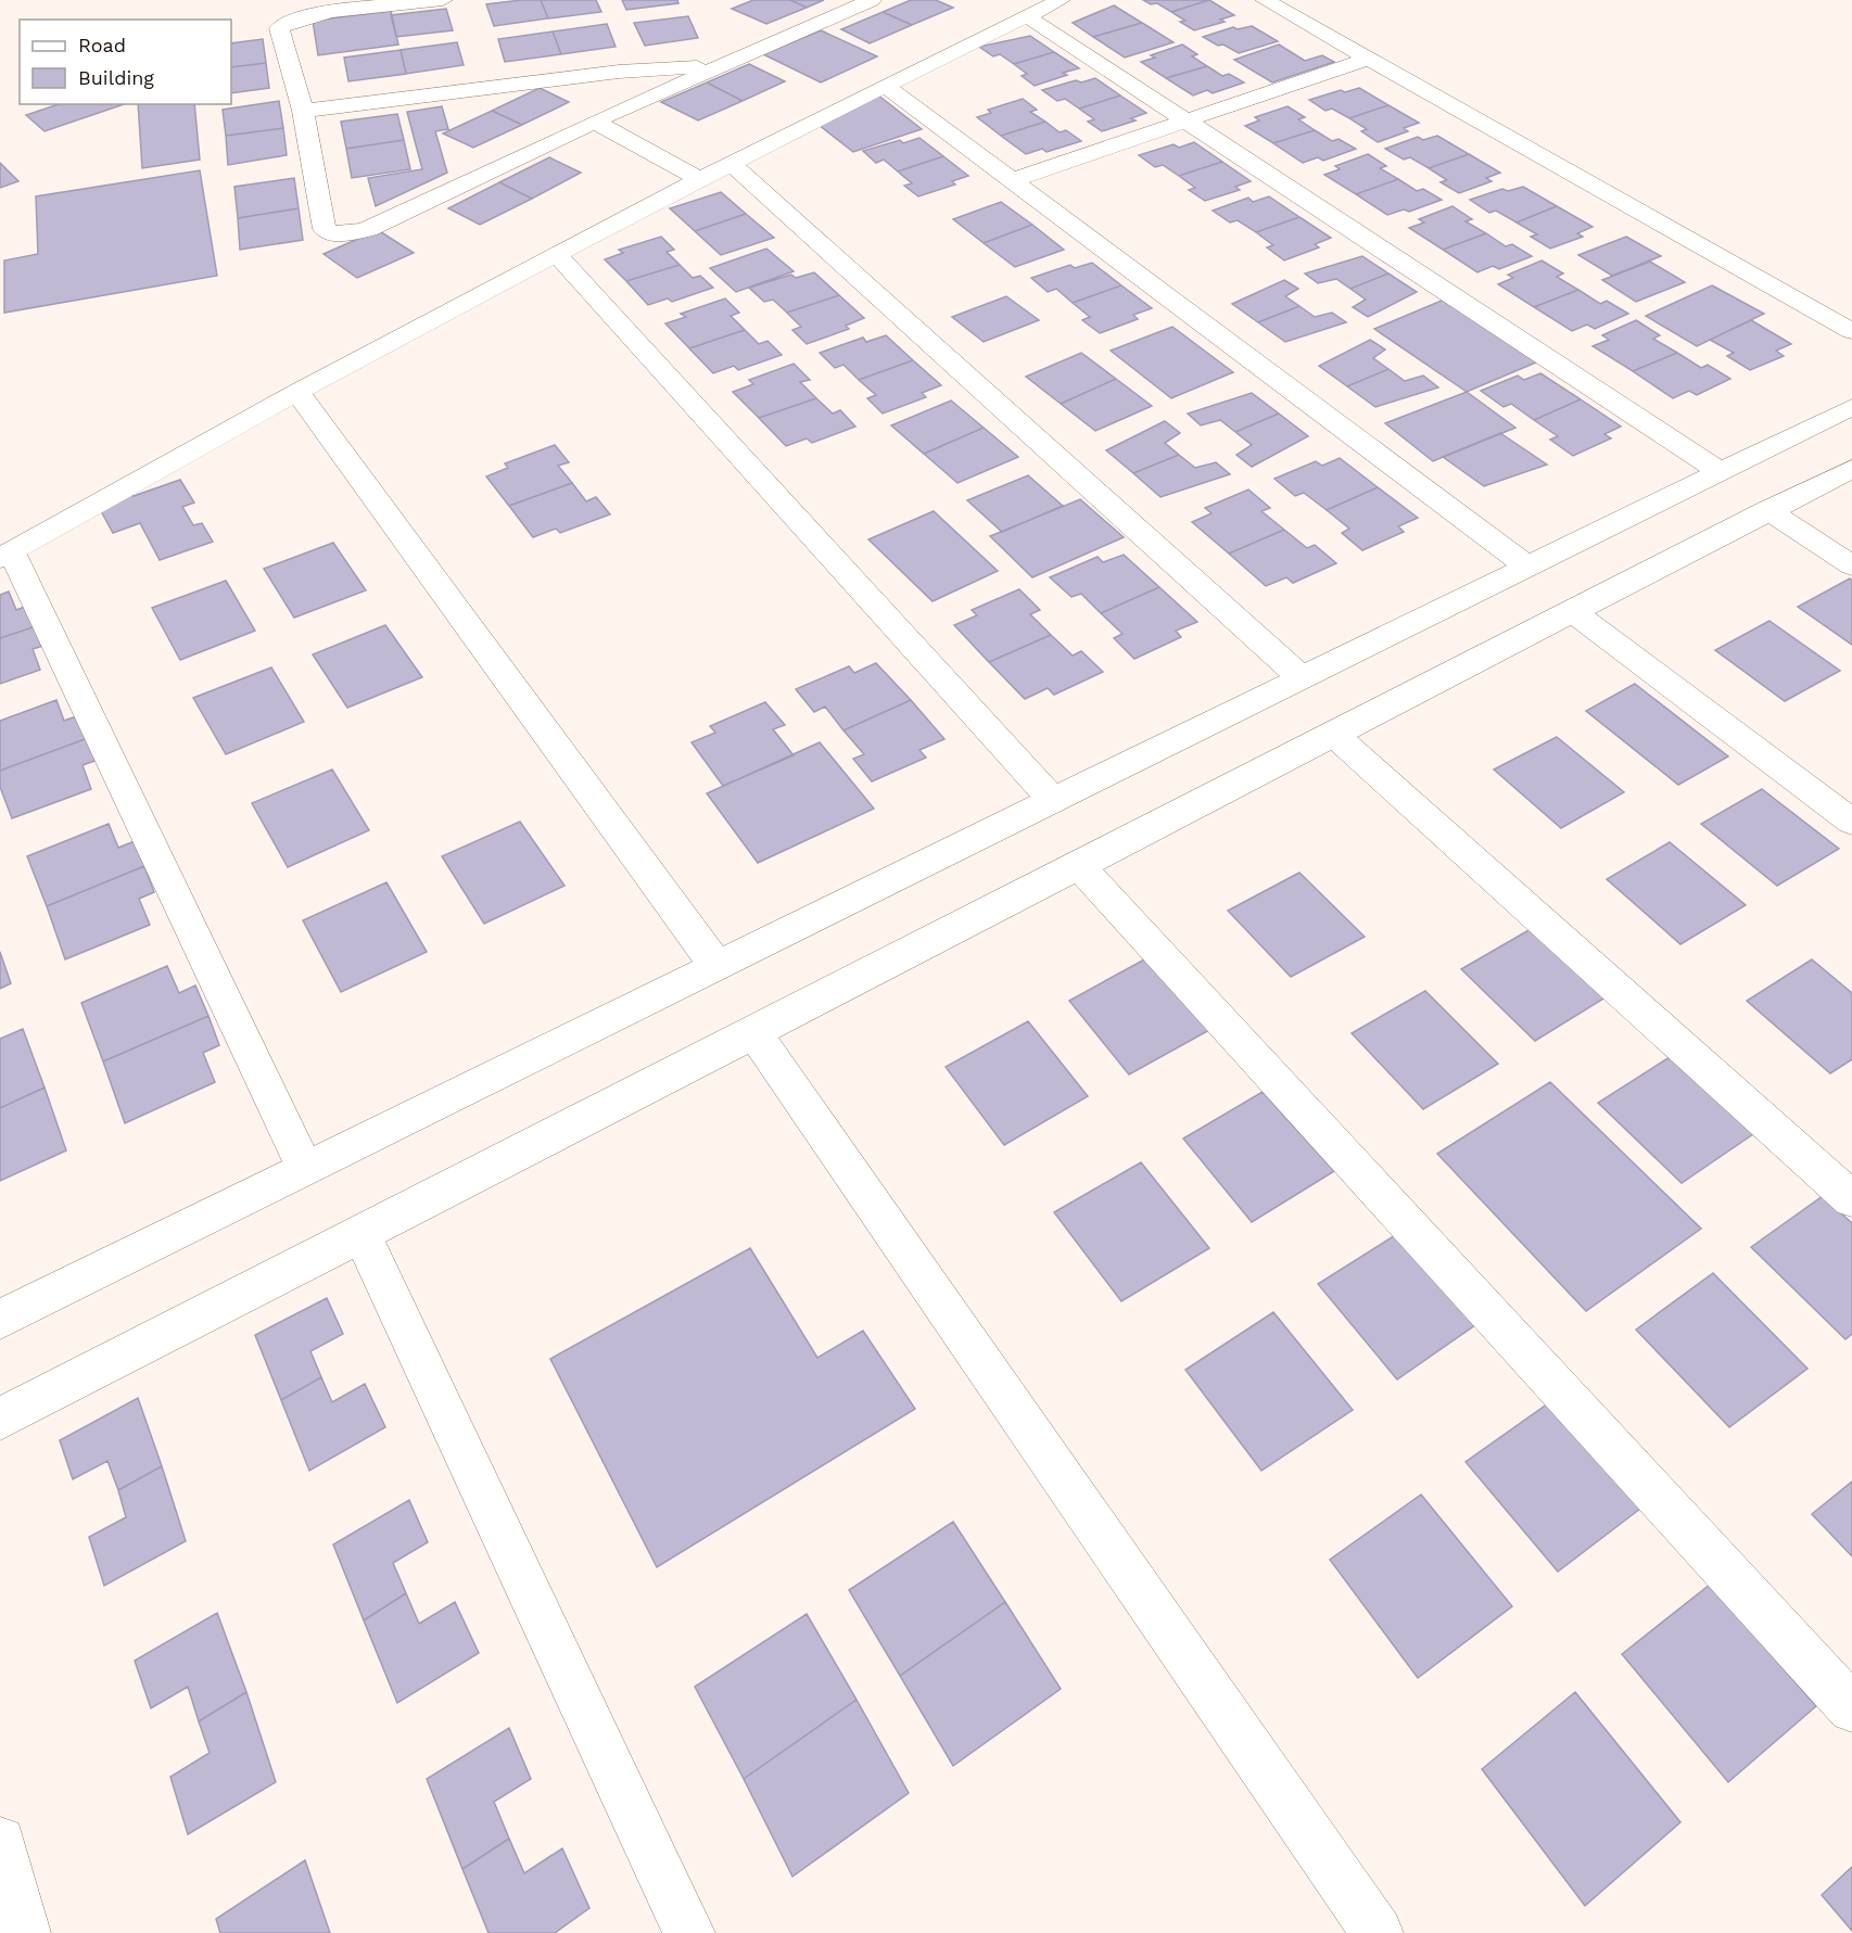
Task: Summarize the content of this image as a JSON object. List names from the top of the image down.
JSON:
{
  "legend": ["Road", "Building"]
}
